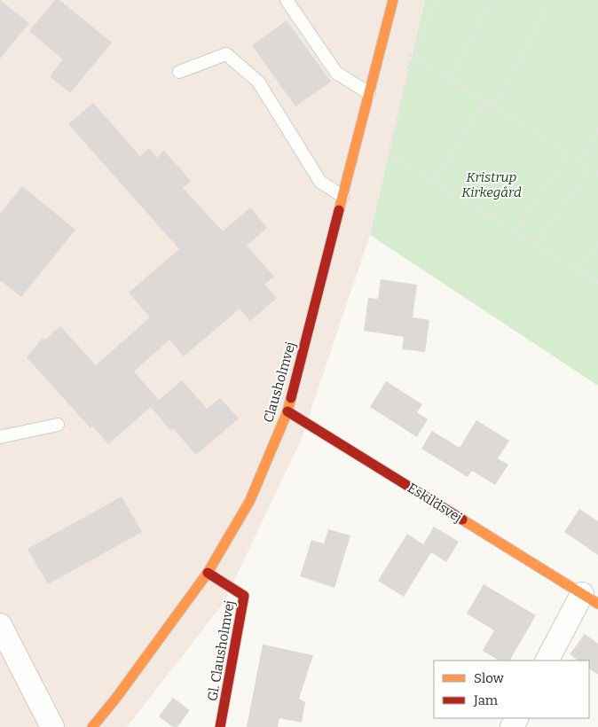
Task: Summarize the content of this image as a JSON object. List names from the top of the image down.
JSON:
{
  "streets": {
    "street": ["Clausholmvej", "Eskildsvej", "Gl. Clausholmvej"]
  },
  "crossings": [
    ["Clausholmvej", "Eskildsvej"],
    ["Clausholmvej", "Gl. Clausholmvej"]
  ],
  "parks": ["Kristrup Kirkegård"],
  "legend": ["Slow", "Jam"]
}
